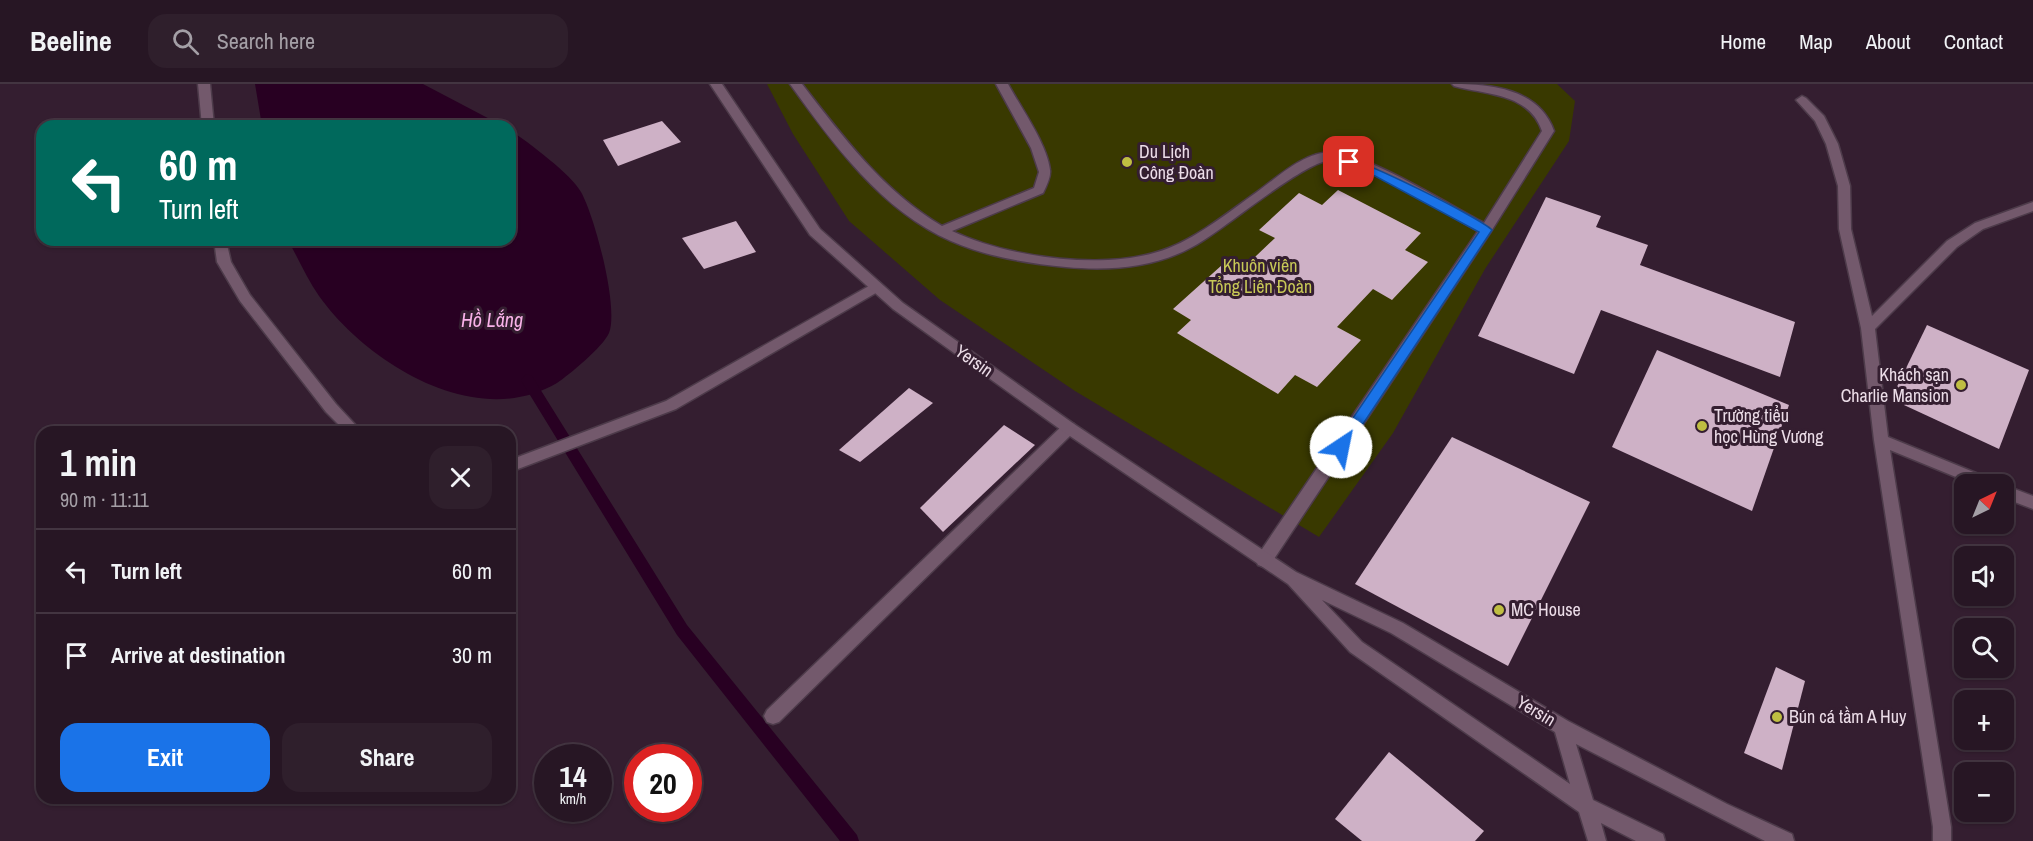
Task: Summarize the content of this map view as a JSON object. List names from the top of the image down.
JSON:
{
  "streets": {
    "main road": ["Yersin"]
  },
  "water": ["Hồ Lắng"],
  "parks": ["Khuôn viên Tổng Liên Đoàn"],
  "places": [
    "Du Lịch Công Đoàn",
    "Khách sạn Charlie Mansion",
    "Trường tiểu học Hùng Vương",
    "MC House",
    "Bún cá tầm A Huy"
  ],
  "north": "top right",
  "page": {
    "header": "Beeline",
    "search": "Search here",
    "nav": [
      "Home",
      "Map",
      "About",
      "Contact"
    ],
    "turn": ["60 m", "Turn left"],
    "heading": ["1 min", "90 m · 11:11"],
    "map_buttons": ["+", "−"],
    "list": [
      {
        "name": "Turn left",
        "value": "60 m"
      },
      {
        "name": "Arrive at destination",
        "value": "30 m"
      }
    ],
    "buttons": ["Exit", "Share"],
    "speed": "14 km/h",
    "limit": "20"
  }
}
